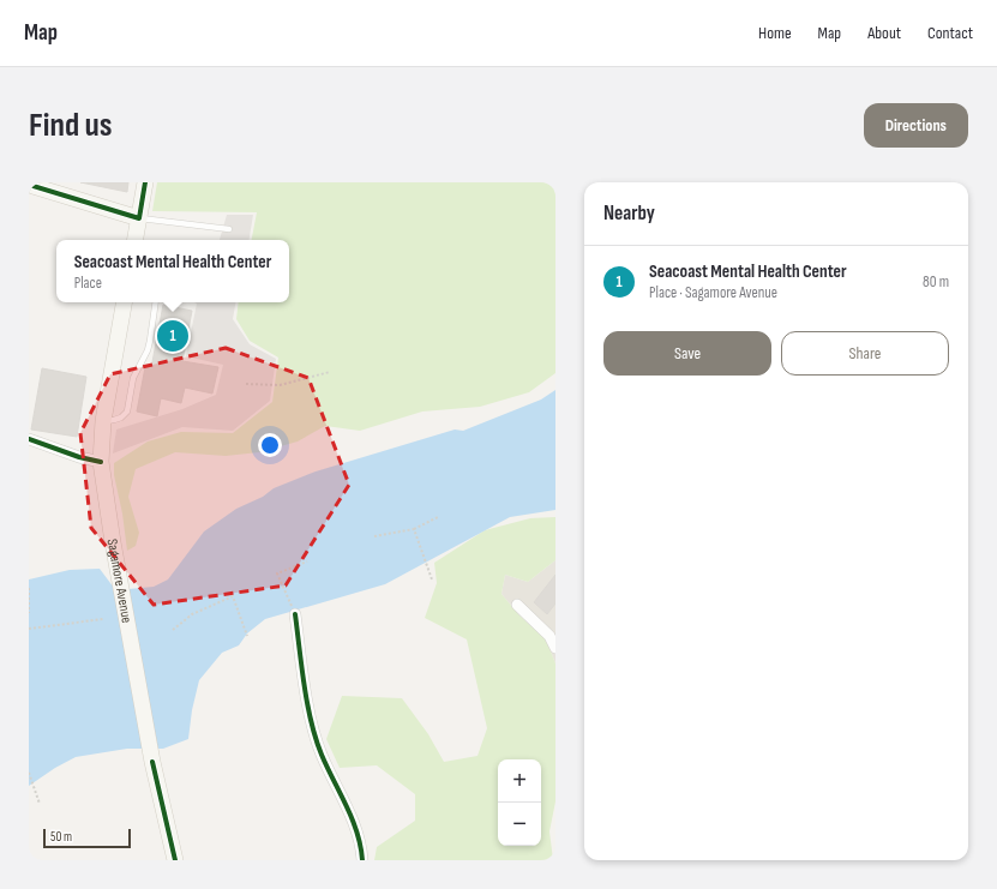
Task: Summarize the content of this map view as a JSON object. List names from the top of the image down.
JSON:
{
  "streets": {
    "main road": ["Sagamore Avenue"]
  },
  "scale_bar": "50 m",
  "page": {
    "header": "Map",
    "nav": [
      "Home",
      "Map",
      "About",
      "Contact"
    ],
    "buttons": [
      "Directions",
      ["Save", "Share"]
    ],
    "title": "Find us",
    "heading": "Nearby",
    "popup": ["Seacoast Mental Health Center", "Place"],
    "list": [
      {
        "mark": "1",
        "name": "Seacoast Mental Health Center",
        "note": "Place · Sagamore Avenue",
        "value": "80 m"
      }
    ],
    "pins": "1",
    "map_buttons": ["+", "−"],
    "scale": "50 m"
  }
}
